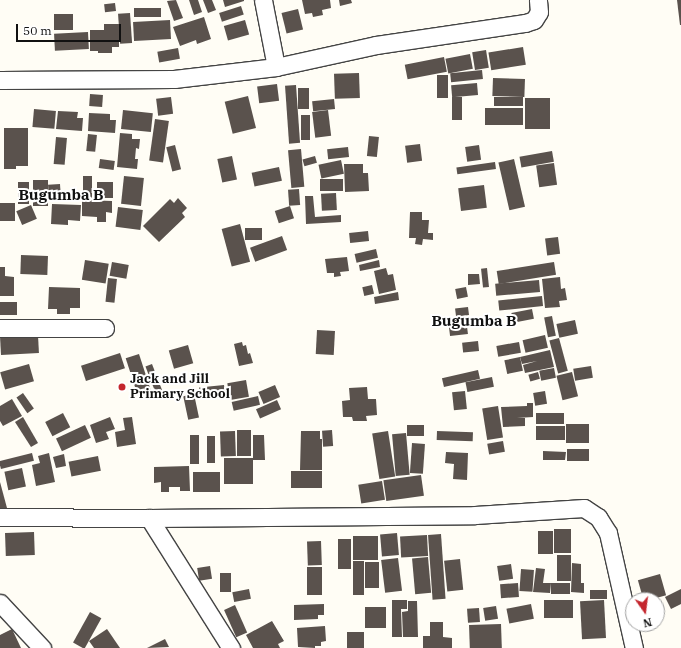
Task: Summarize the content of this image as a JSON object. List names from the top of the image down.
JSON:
{
  "districts": ["Bugumba B", "Bugumba B"],
  "places": ["Jack and Jill Primary School"],
  "scale_bar": "50 m",
  "north": "bottom"
}
